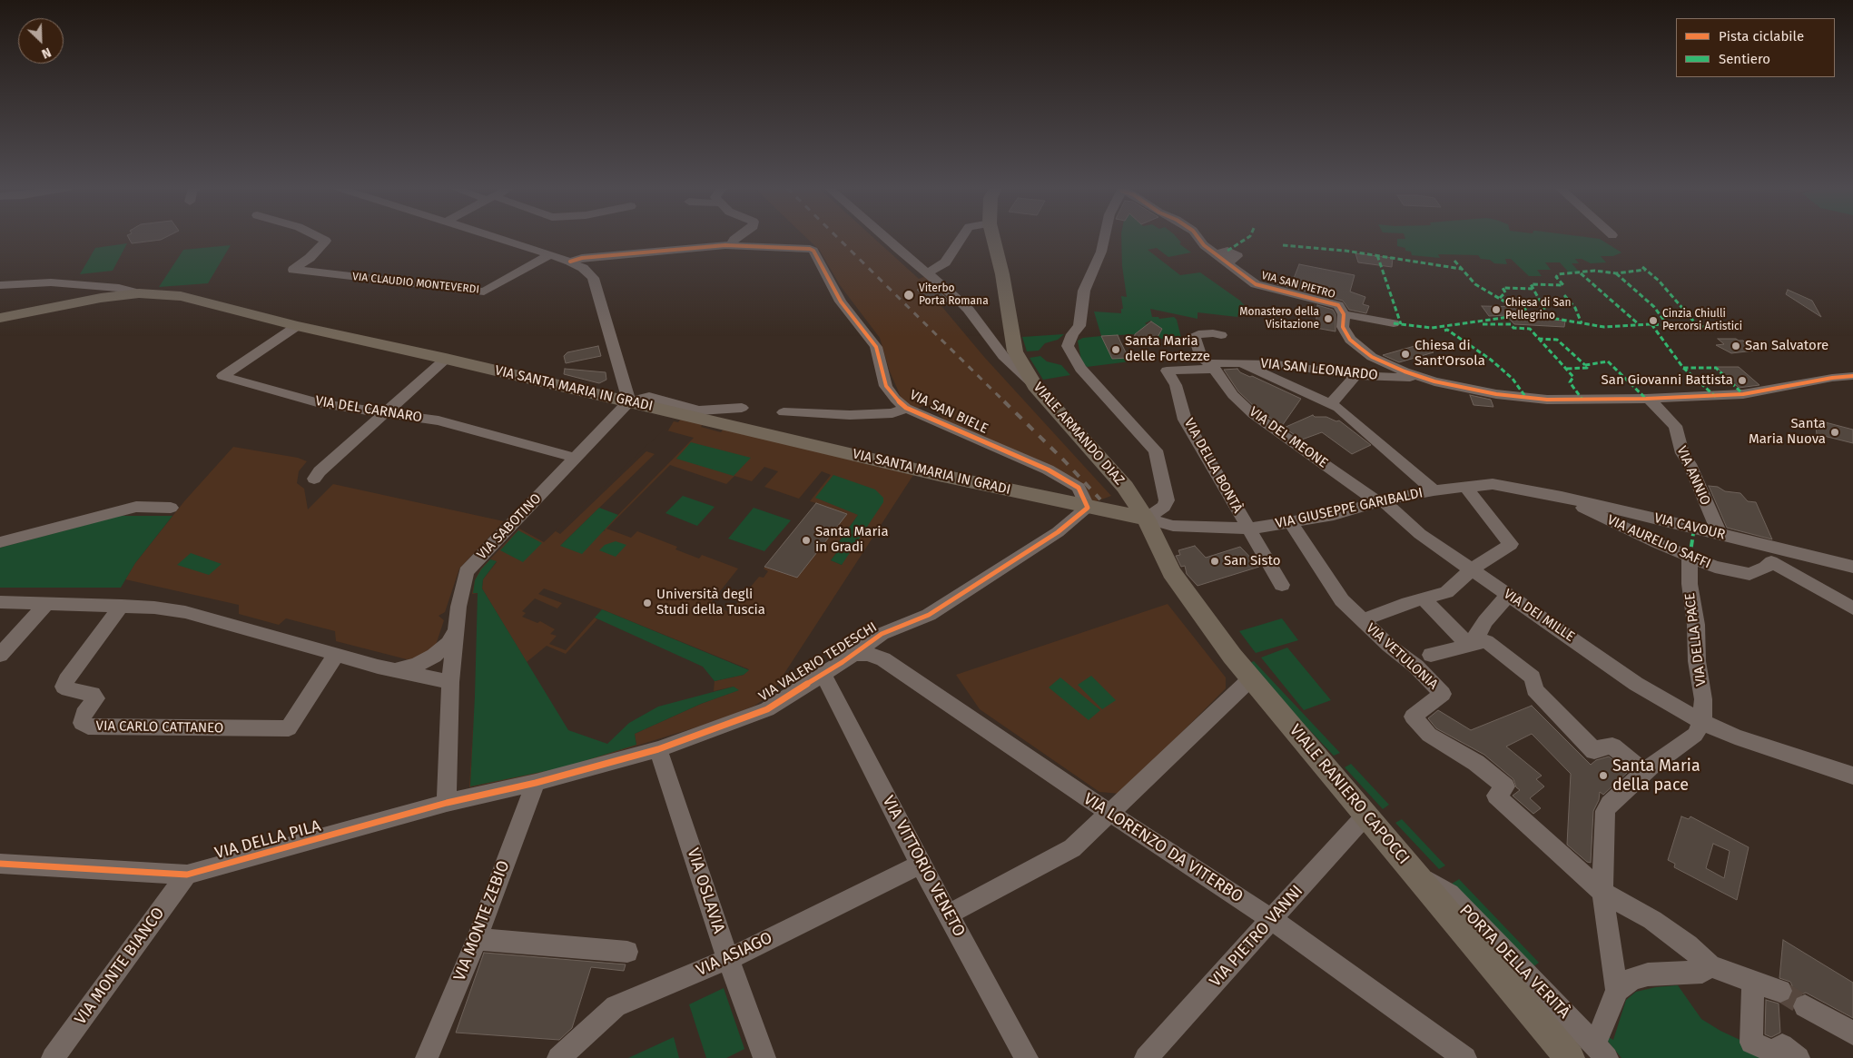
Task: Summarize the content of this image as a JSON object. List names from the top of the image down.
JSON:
{
  "streets": {
    "main road": ["VIA SANTA MARIA IN GRADI", "VIALE ARMANDO DIAZ", "VIALE RANIERO CAPOCCI"],
    "street": [
      "VIA CLAUDIO MONTEVERDI",
      "VIA SAN PIETRO",
      "VIA SAN LEONARDO",
      "VIA DEL CARNARO",
      "VIA SAN BIELE",
      "VIA DEL MEONE",
      "VIA DELLA BONTÀ",
      "VIA ANNIO",
      "VIA GIUSEPPE GARIBALDI",
      "VIA SABOTINO",
      "VIA CAVOUR",
      "VIA AURELIO SAFFI",
      "VIA DEI MILLE",
      "VIA DELLA PACE",
      "VIA VETULONIA",
      "VIA VALERIO TEDESCHI",
      "VIA CARLO CATTANEO",
      "VIA DELLA PILA",
      "VIA LORENZO DA VITERBO",
      "VIA VITTORIO VENETO",
      "VIA OSLAVIA",
      "VIA MONTE ZEBIO",
      "VIA PIETRO VANNI",
      "VIA ASIAGO",
      "PORTA DELLA VERITÀ",
      "VIA MONTE BIANCO"
    ]
  },
  "crossings": [
    ["VIA SAN PIETRO", "VIA SAN LEONARDO"],
    ["VIA SAN LEONARDO", "VIA DEL MEONE"],
    ["VIA SAN LEONARDO", "VIA DELLA BONTÀ"],
    ["VIA SANTA MARIA IN GRADI", "VIA DEL CARNARO"],
    ["VIA SANTA MARIA IN GRADI", "VIA SAN BIELE"],
    ["VIA SANTA MARIA IN GRADI", "VIALE ARMANDO DIAZ"],
    ["VIA SANTA MARIA IN GRADI", "VIA GIUSEPPE GARIBALDI"],
    ["VIA SANTA MARIA IN GRADI", "VIA SABOTINO"],
    ["VIA SANTA MARIA IN GRADI", "VIA VALERIO TEDESCHI"],
    ["VIA SANTA MARIA IN GRADI", "VIALE RANIERO CAPOCCI"],
    ["VIA DEL CARNARO", "VIA SABOTINO"],
    ["VIA SAN BIELE", "VIA VALERIO TEDESCHI"],
    ["VIALE ARMANDO DIAZ", "VIA GIUSEPPE GARIBALDI"],
    ["VIALE ARMANDO DIAZ", "VIALE RANIERO CAPOCCI"],
    ["VIA DEL MEONE", "VIA DELLA BONTÀ"],
    ["VIA DEL MEONE", "VIA GIUSEPPE GARIBALDI"],
    ["VIA DEL MEONE", "VIA DEI MILLE"],
    ["VIA DELLA BONTÀ", "VIA GIUSEPPE GARIBALDI"],
    ["VIA ANNIO", "VIA CAVOUR"],
    ["VIA GIUSEPPE GARIBALDI", "VIA CAVOUR"],
    ["VIA GIUSEPPE GARIBALDI", "VIA DEI MILLE"],
    ["VIA GIUSEPPE GARIBALDI", "VIA VETULONIA"],
    ["VIA GIUSEPPE GARIBALDI", "VIALE RANIERO CAPOCCI"],
    ["VIA CAVOUR", "VIA AURELIO SAFFI"],
    ["VIA AURELIO SAFFI", "VIA DELLA PACE"],
    ["VIA DEI MILLE", "VIA DELLA PACE"],
    ["VIA VALERIO TEDESCHI", "VIA DELLA PILA"],
    ["VIA VALERIO TEDESCHI", "VIA LORENZO DA VITERBO"],
    ["VIA VALERIO TEDESCHI", "VIA VITTORIO VENETO"],
    ["VIA VALERIO TEDESCHI", "VIA OSLAVIA"],
    ["VIA VALERIO TEDESCHI", "VIA MONTE ZEBIO"],
    ["VIALE RANIERO CAPOCCI", "VIA PIETRO VANNI"],
    ["VIALE RANIERO CAPOCCI", "PORTA DELLA VERITÀ"],
    ["VIA DELLA PILA", "VIA MONTE ZEBIO"],
    ["VIA DELLA PILA", "VIA MONTE BIANCO"],
    ["VIA LORENZO DA VITERBO", "VIA PIETRO VANNI"],
    ["VIA VITTORIO VENETO", "VIA ASIAGO"],
    ["VIA OSLAVIA", "VIA ASIAGO"]
  ],
  "places": [
    "Viterbo Porta Romana",
    "Chiesa di San Pellegrino",
    "Monastero della Visitazione",
    "Cinzia Chiulli Percorsi Artistici",
    "San Salvatore",
    "Santa Maria delle Fortezze",
    "Chiesa di Sant'Orsola",
    "San Giovanni Battista",
    "Santa Maria Nuova",
    "Santa Maria in Gradi",
    "San Sisto",
    "Università degli Studi della Tuscia",
    "Santa Maria della pace"
  ],
  "legend": ["Pista ciclabile", "Sentiero"],
  "north": "bottom right"
}
